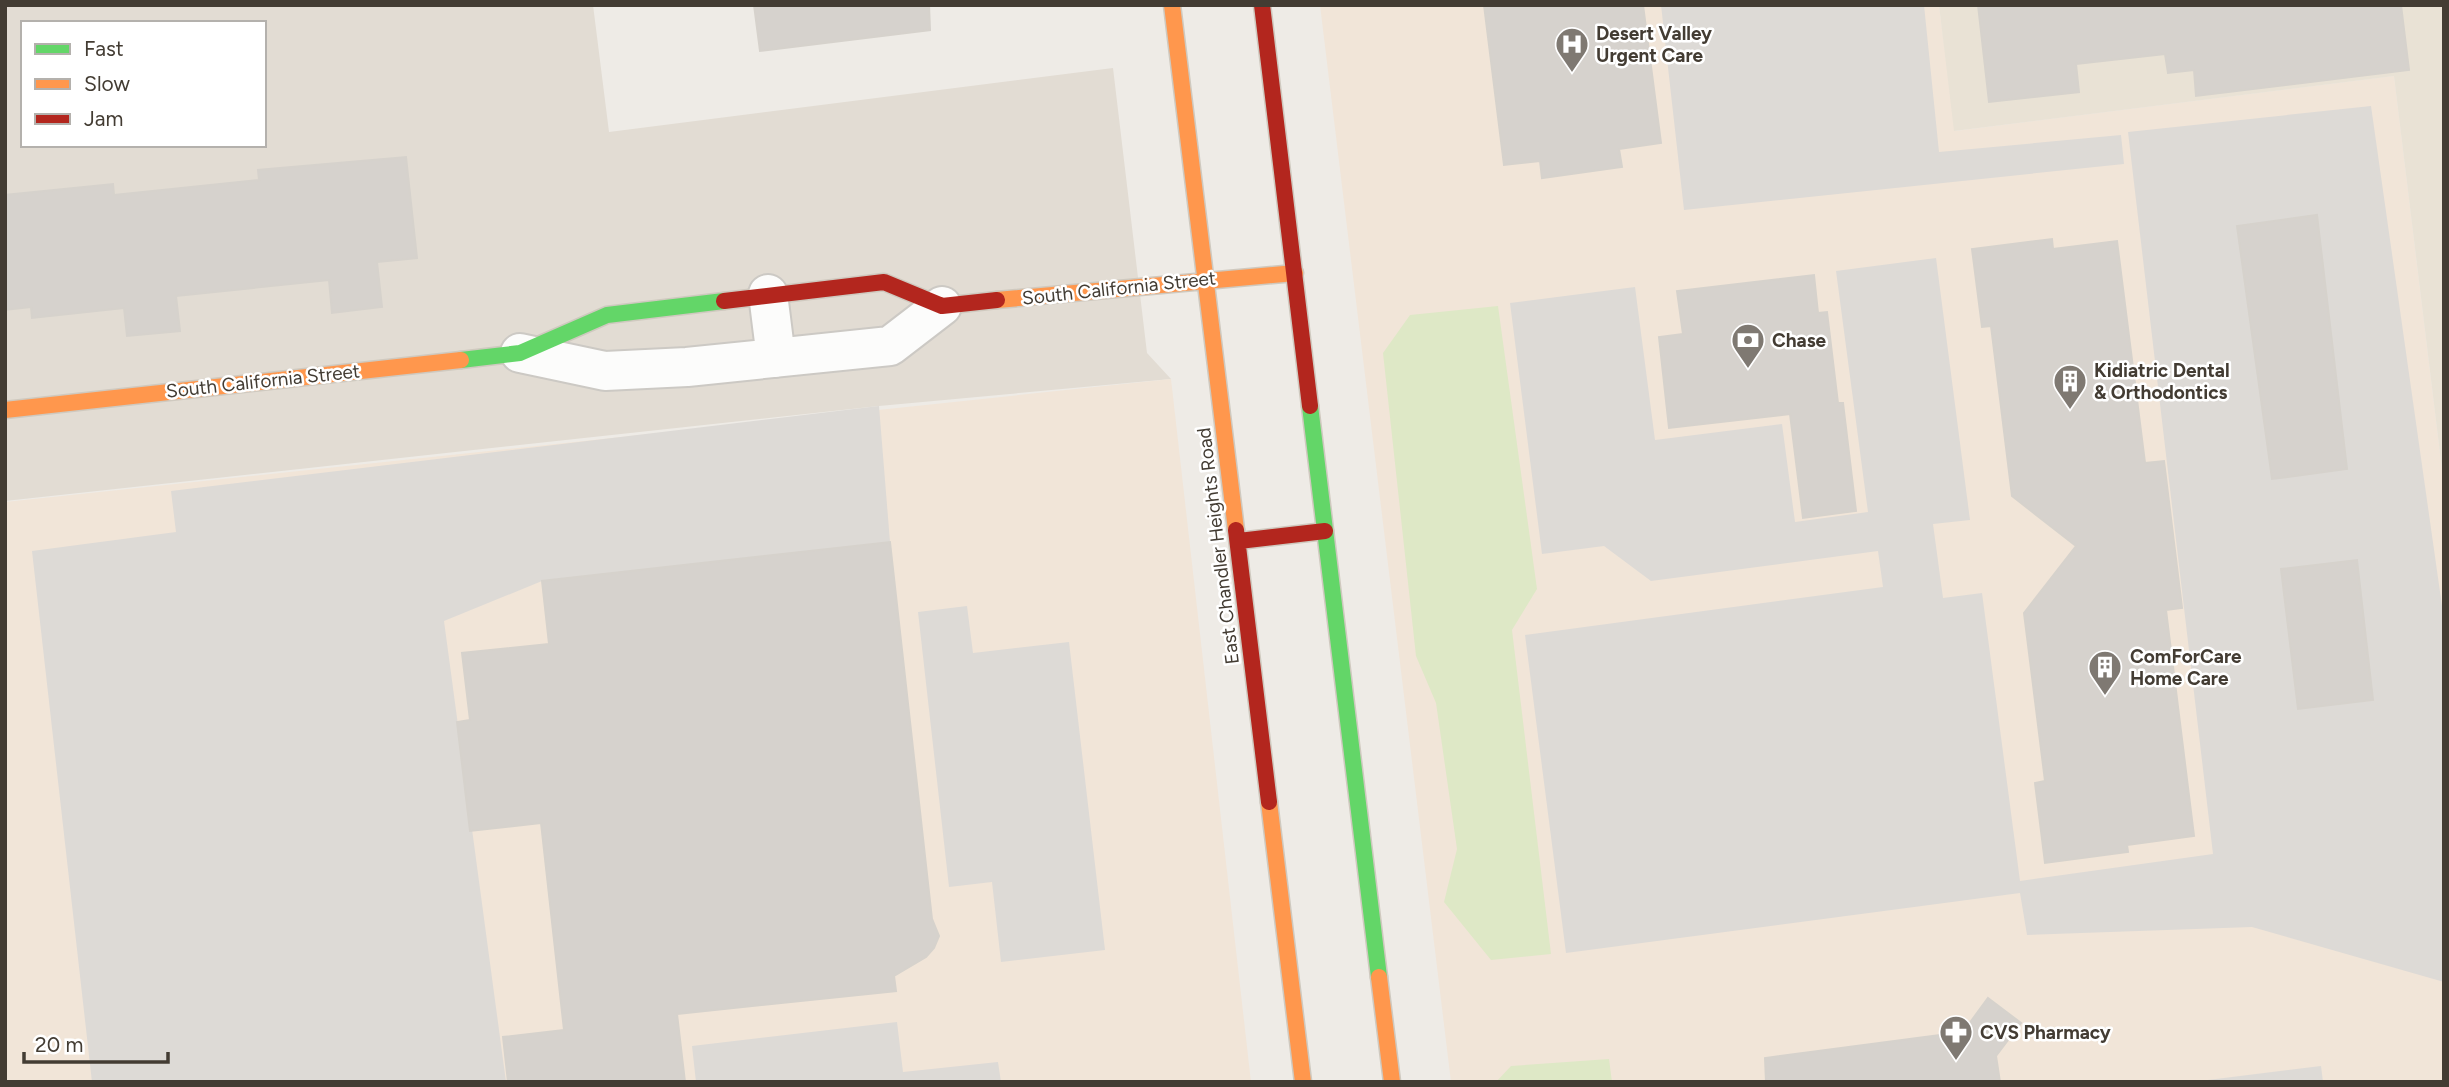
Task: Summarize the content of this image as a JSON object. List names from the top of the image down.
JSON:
{
  "streets": {
    "main road": ["South California Street", "East Chandler Heights Road"]
  },
  "crossings": [
    ["South California Street", "East Chandler Heights Road"]
  ],
  "places": {
    "hospital": ["Desert Valley Urgent Care"],
    "bank": ["Chase"],
    "building": ["Kidiatric Dental & Orthodontics", "ComForCare Home Care"],
    "pharmacy": ["CVS Pharmacy"]
  },
  "legend": ["Fast", "Slow", "Jam"],
  "scale_bar": "20 m"
}
